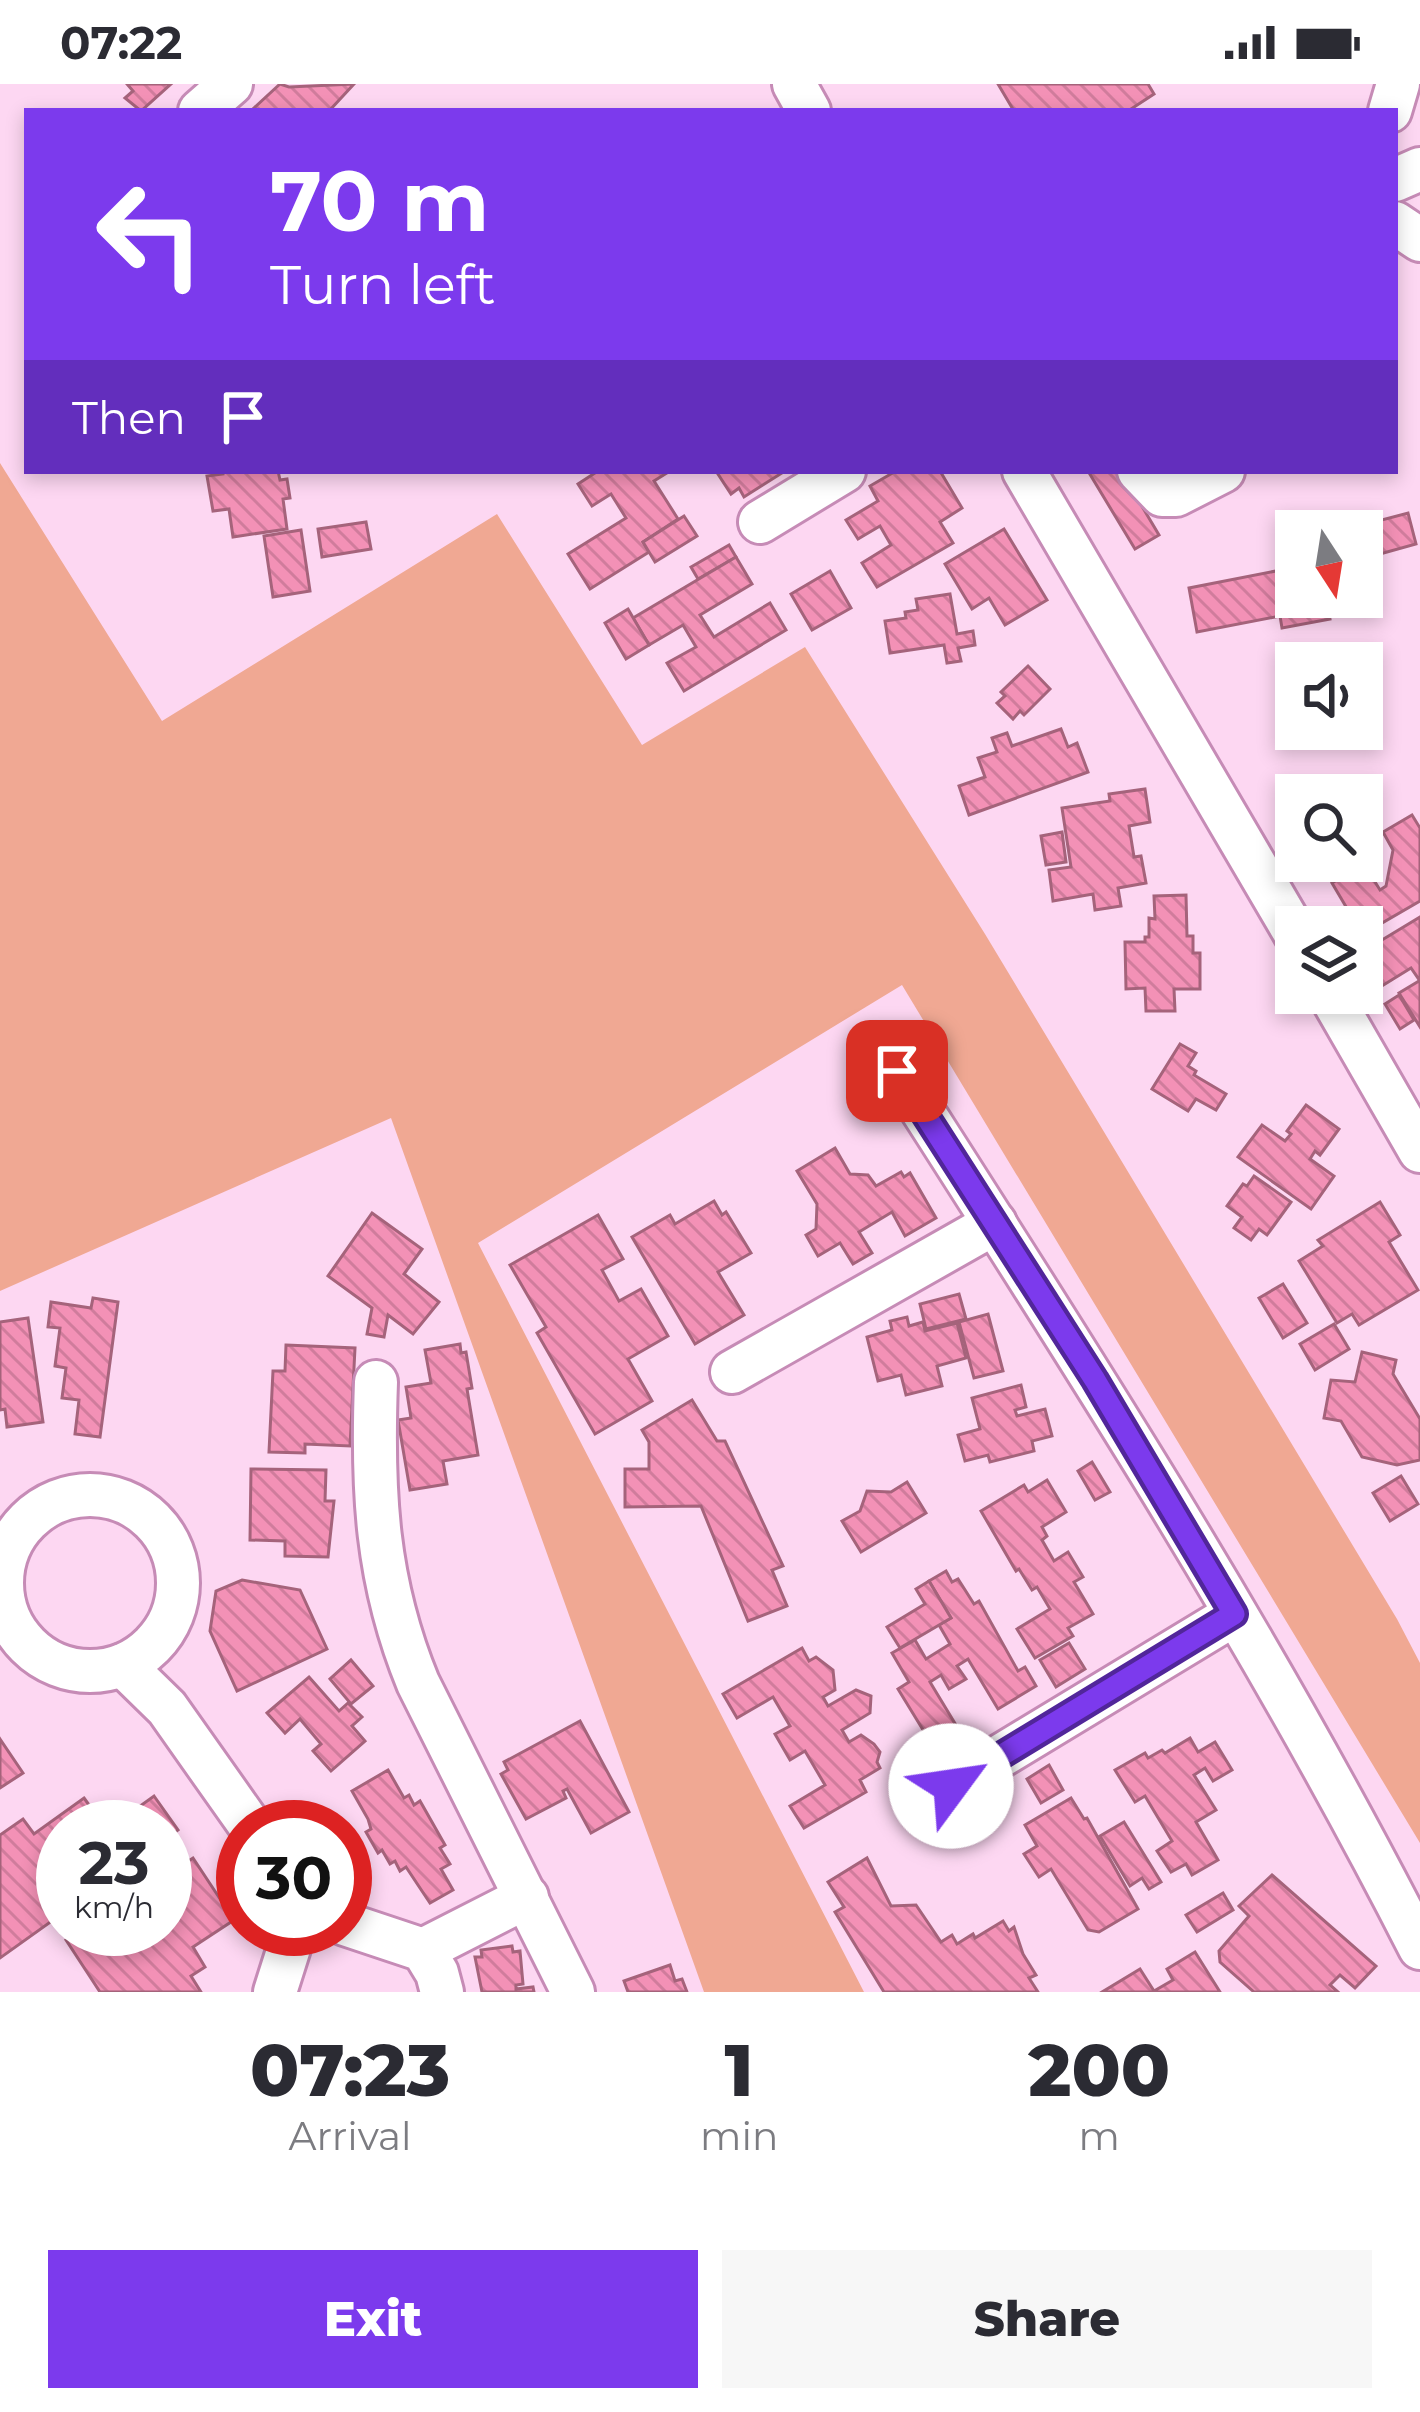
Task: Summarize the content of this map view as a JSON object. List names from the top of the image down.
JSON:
{
  "north": "bottom",
  "page": {
    "status": "07:22",
    "turn": ["70 m", "Turn left"],
    "then": "Then",
    "speed": "23 km/h",
    "limit": "30",
    "eta": [
      "07:23",
      "Arrival",
      "1",
      "min",
      "200",
      "m"
    ],
    "buttons": ["Exit", "Share"]
  }
}
